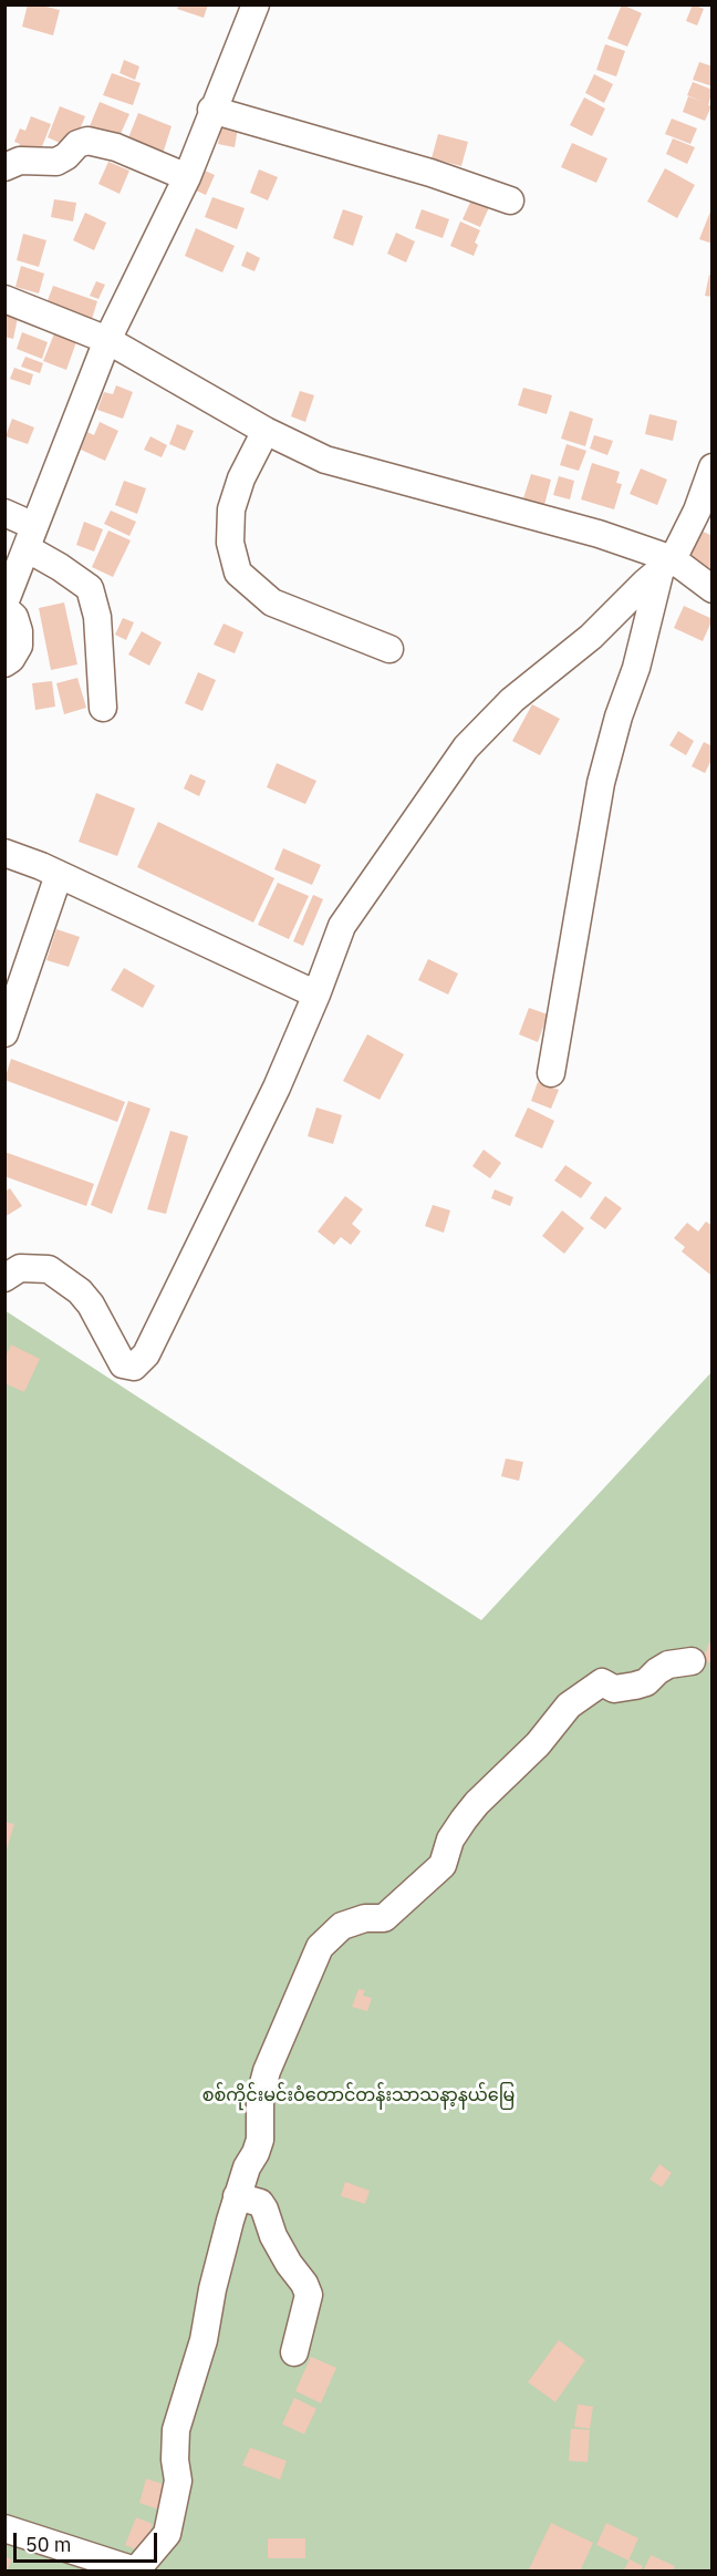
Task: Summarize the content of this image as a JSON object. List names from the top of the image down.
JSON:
{
  "parks": ["စစ်ကိုင်းမင်းဝံတောင်တန်းသာသနာ့နယ်မြေ"],
  "scale_bar": "50 m"
}
